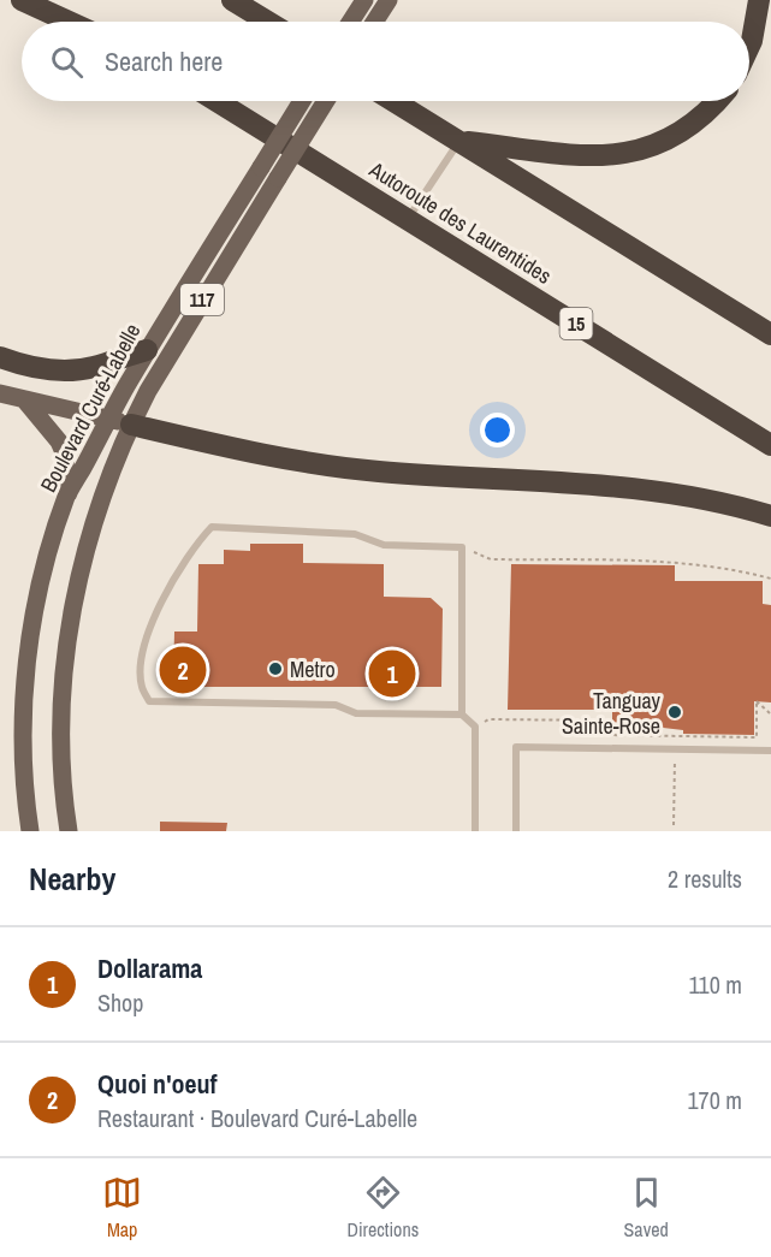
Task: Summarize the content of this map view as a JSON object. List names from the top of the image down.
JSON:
{
  "streets": {
    "highway": ["Autoroute des Laurentides", "15"],
    "main road": ["117", "Boulevard Curé-Labelle"]
  },
  "places": ["Metro", "Tanguay Sainte-Rose"],
  "page": {
    "search": "Search here",
    "pins": ["2", "1"],
    "heading": ["Nearby", "2 results"],
    "list": [
      {
        "mark": "1",
        "name": "Dollarama",
        "note": "Shop",
        "value": "110 m"
      },
      {
        "mark": "2",
        "name": "Quoi n'oeuf",
        "note": "Restaurant · Boulevard Curé-Labelle",
        "value": "170 m"
      }
    ],
    "nav": ["Map", "Directions", "Saved"]
  }
}
